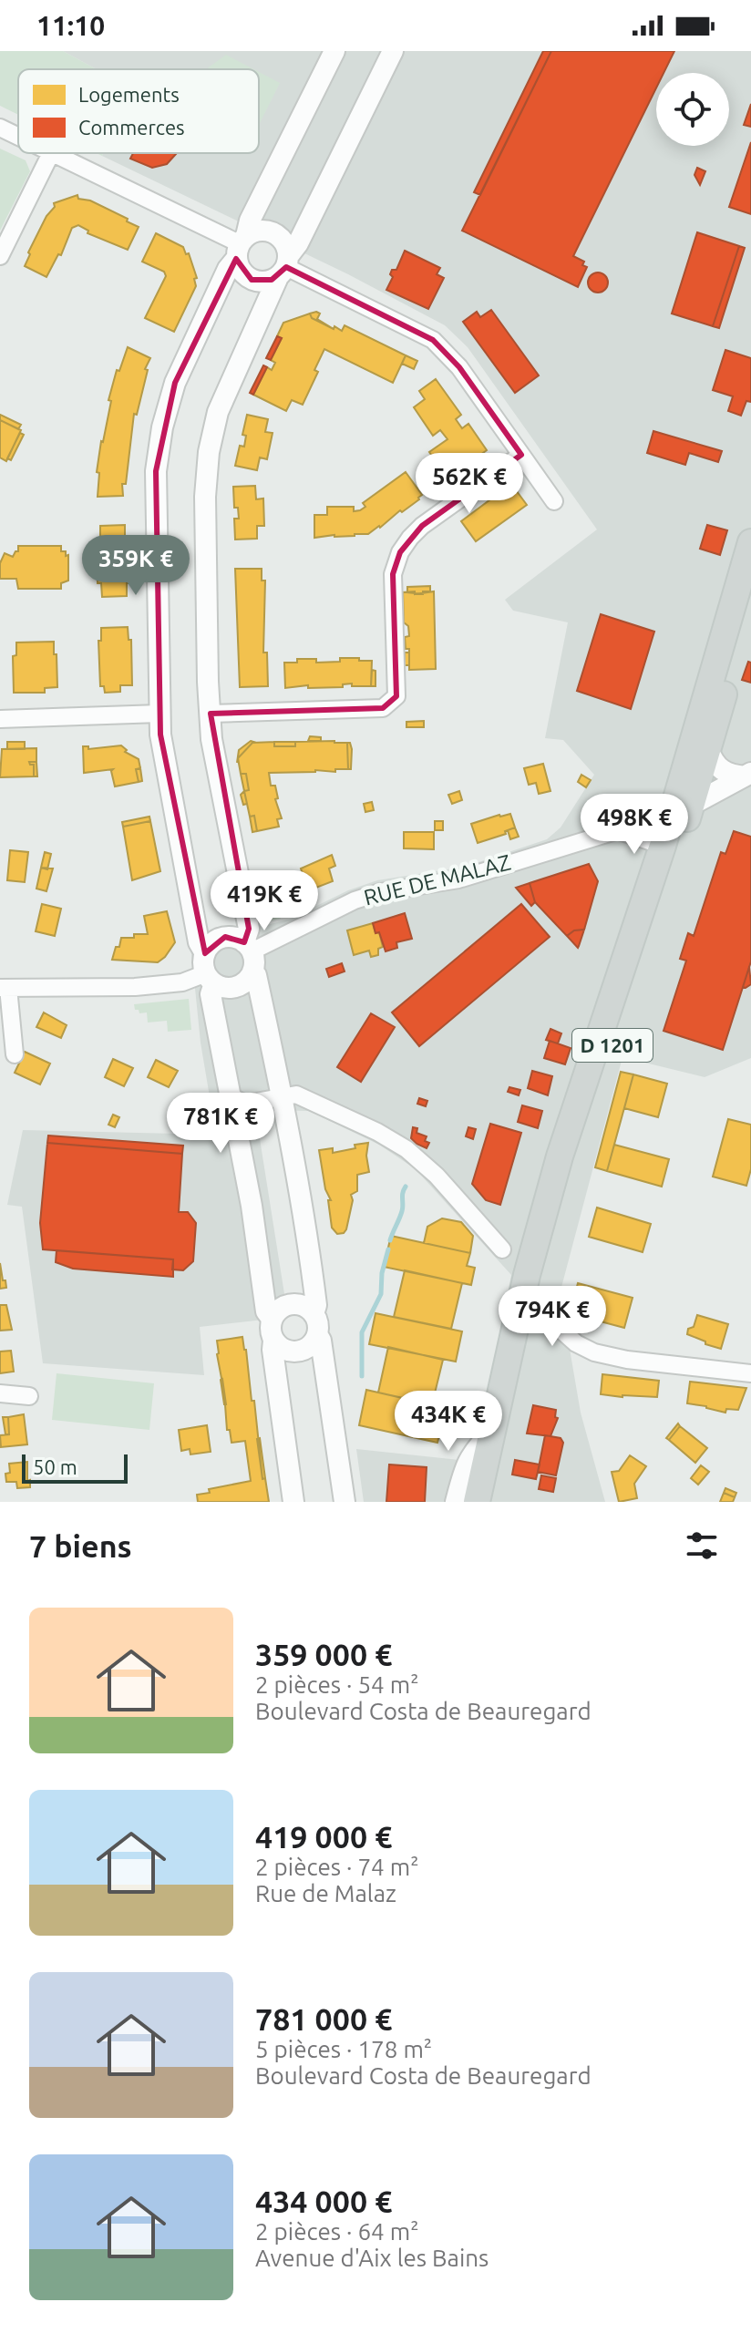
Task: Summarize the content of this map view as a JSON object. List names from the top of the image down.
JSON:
{
  "streets": {
    "main road": ["D 1201"],
    "street": ["RUE DE MALAZ"]
  },
  "crossings": [
    ["RUE DE MALAZ", "D 1201"]
  ],
  "legend": ["Logements", "Commerces"],
  "scale_bar": "50 m",
  "page": {
    "status": "11:10",
    "price": [
      "562K €",
      "359K €",
      "498K €",
      "419K €",
      "781K €",
      "794K €",
      "434K €"
    ],
    "scale": "50 m",
    "heading": "7 biens",
    "list": [
      {
        "name": "359 000 €",
        "note": "2 pièces · 54 m² · Boulevard Costa de Beauregard"
      },
      {
        "name": "419 000 €",
        "note": "2 pièces · 74 m² · Rue de Malaz"
      },
      {
        "name": "781 000 €",
        "note": "5 pièces · 178 m² · Boulevard Costa de Beauregard"
      },
      {
        "name": "434 000 €",
        "note": "2 pièces · 64 m² · Avenue d'Aix les Bains"
      }
    ]
  }
}
